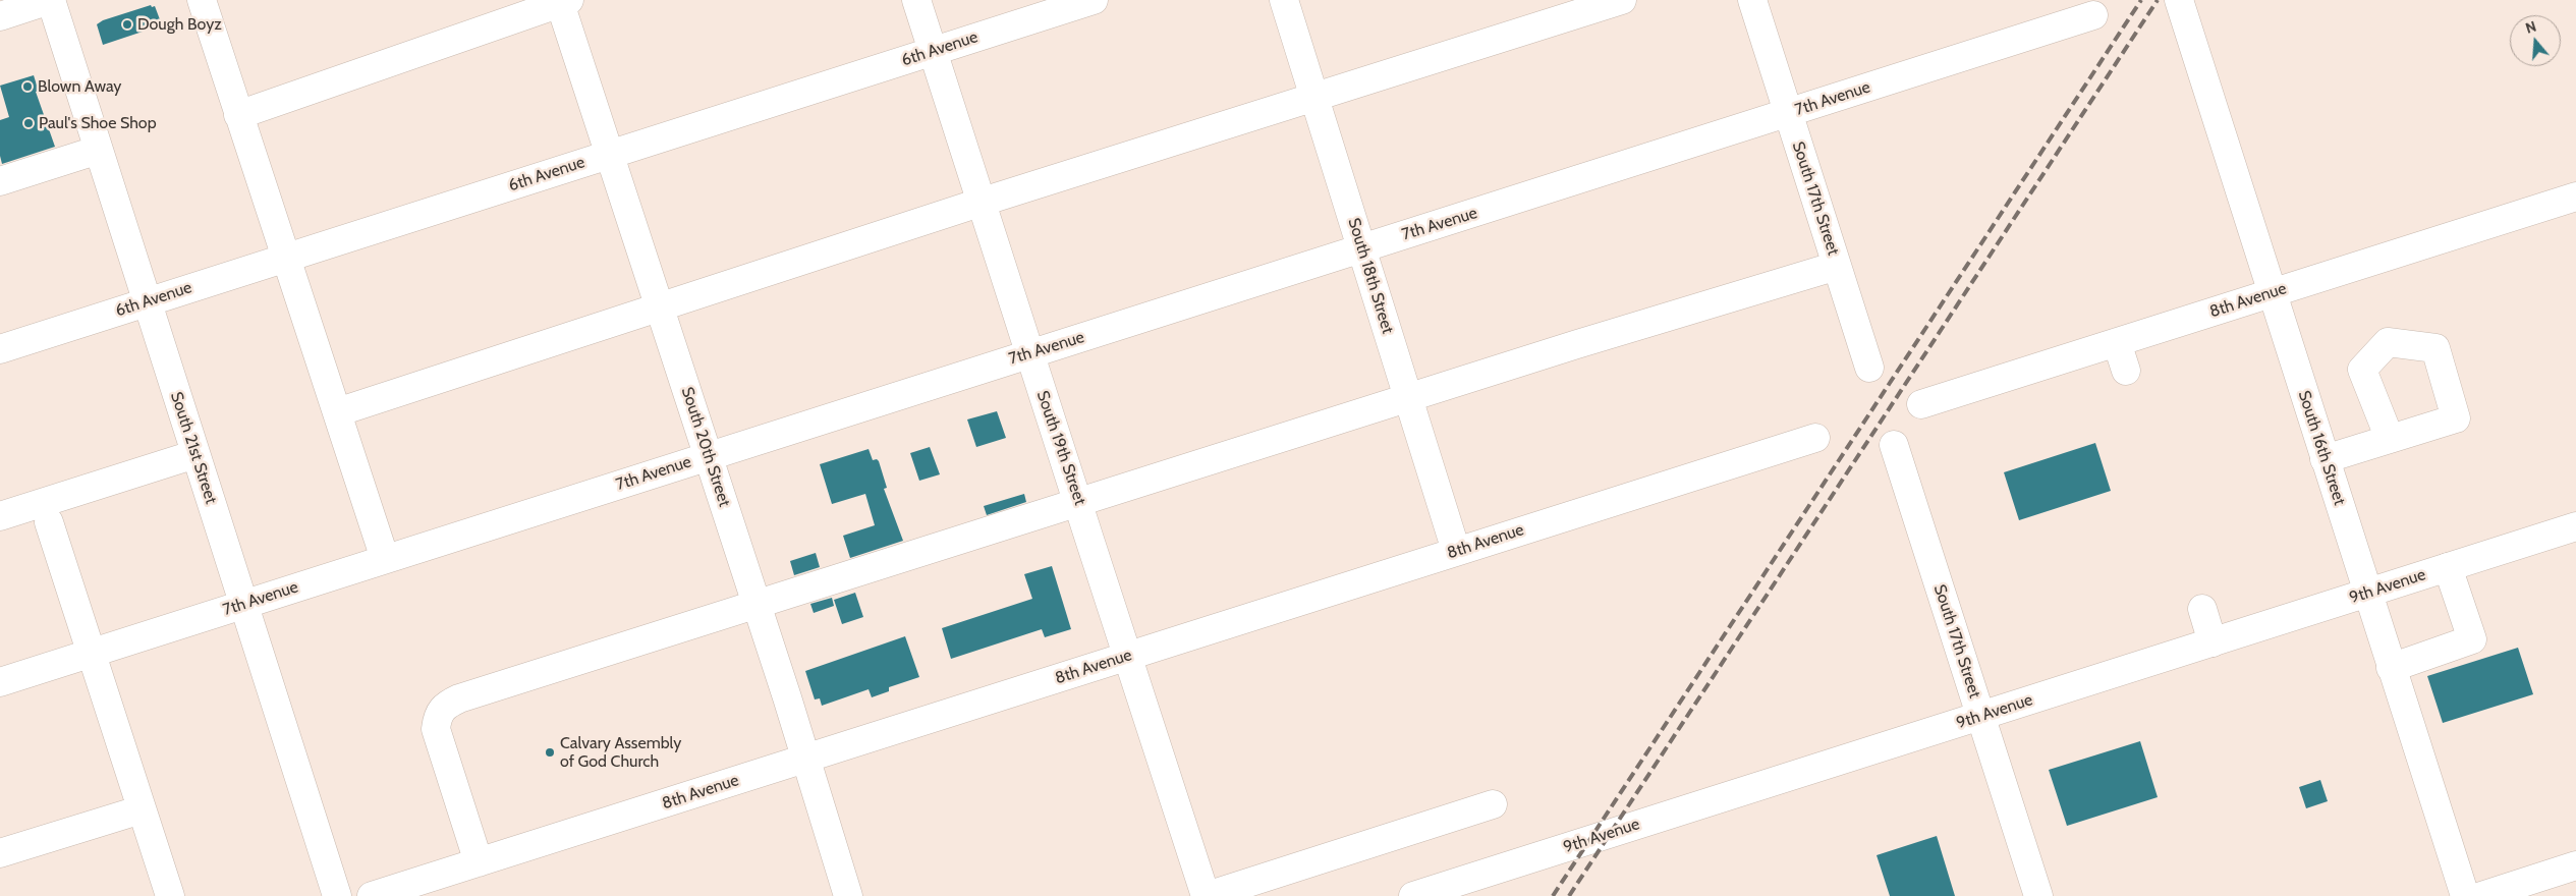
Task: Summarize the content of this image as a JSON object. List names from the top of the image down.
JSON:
{
  "streets": {
    "street": [
      "6th Avenue",
      "7th Avenue",
      "South 17th Street",
      "South 18th Street",
      "8th Avenue",
      "South 20th Street",
      "South 21st Street",
      "South 19th Street",
      "South 16th Street",
      "9th Avenue"
    ]
  },
  "crossings": [
    ["6th Avenue", "South 20th Street"],
    ["6th Avenue", "South 21st Street"],
    ["6th Avenue", "South 19th Street"],
    ["7th Avenue", "South 17th Street"],
    ["7th Avenue", "South 18th Street"],
    ["7th Avenue", "South 20th Street"],
    ["7th Avenue", "South 21st Street"],
    ["7th Avenue", "South 19th Street"],
    ["South 17th Street", "9th Avenue"],
    ["South 18th Street", "8th Avenue"],
    ["8th Avenue", "South 20th Street"],
    ["8th Avenue", "South 19th Street"],
    ["8th Avenue", "South 16th Street"],
    ["South 16th Street", "9th Avenue"]
  ],
  "places": [
    "Dough Boyz",
    "Blown Away",
    "Paul's Shoe Shop",
    "Calvary Assembly of God Church"
  ],
  "north": "top"
}
